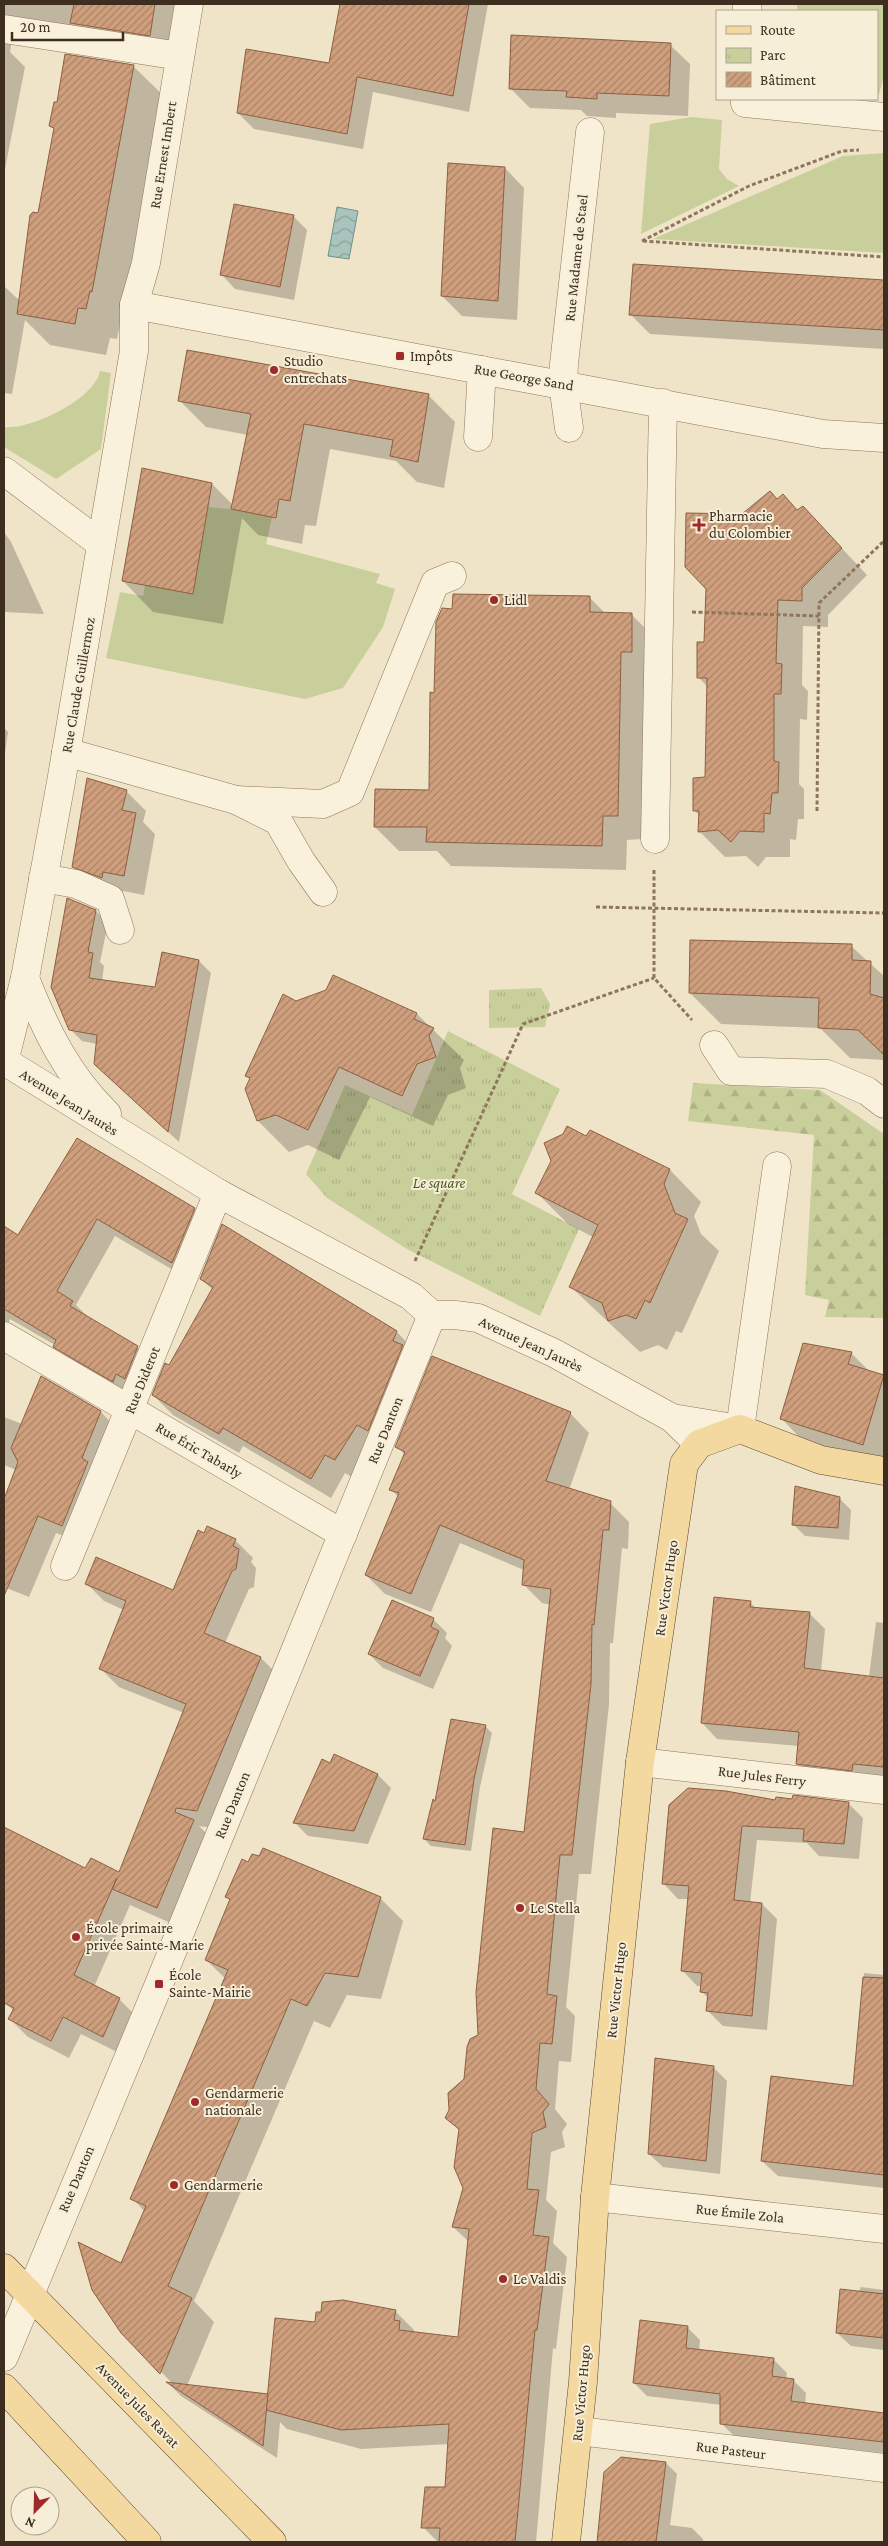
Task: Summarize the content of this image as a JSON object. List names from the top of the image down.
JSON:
{
  "streets": {
    "main road": ["Rue Victor Hugo", "Avenue Jules Ravat"],
    "street": [
      "Rue Ernest Imbert",
      "Rue Madame de Stael",
      "Rue George Sand",
      "Rue Claude Guillermoz",
      "Avenue Jean Jaurès",
      "Rue Diderot",
      "Rue Danton",
      "Rue Éric Tabarly",
      "Rue Jules Ferry",
      "Rue Émile Zola",
      "Rue Pasteur"
    ]
  },
  "crossings": [
    ["Rue Ernest Imbert", "Rue George Sand"],
    ["Rue Ernest Imbert", "Rue Claude Guillermoz"],
    ["Rue Madame de Stael", "Rue George Sand"],
    ["Rue George Sand", "Rue Claude Guillermoz"],
    ["Rue Claude Guillermoz", "Avenue Jean Jaurès"],
    ["Avenue Jean Jaurès", "Rue Diderot"],
    ["Avenue Jean Jaurès", "Rue Danton"],
    ["Avenue Jean Jaurès", "Rue Victor Hugo"],
    ["Rue Diderot", "Rue Éric Tabarly"],
    ["Rue Danton", "Rue Éric Tabarly"],
    ["Rue Danton", "Avenue Jules Ravat"],
    ["Rue Victor Hugo", "Rue Jules Ferry"],
    ["Rue Victor Hugo", "Rue Émile Zola"],
    ["Rue Victor Hugo", "Rue Pasteur"]
  ],
  "parks": ["Le square"],
  "places": {
    "transit": ["Impôts", "École Sainte-Mairie"],
    "other": [
      "Studio entrechats",
      "Lidl",
      "Le Stella",
      "École primaire privée Sainte-Marie",
      "Gendarmerie nationale",
      "Gendarmerie",
      "Le Valdis"
    ],
    "health": ["Pharmacie du Colombier"]
  },
  "legend": ["Route", "Parc", "Bâtiment"],
  "scale_bar": "20 m",
  "north": "bottom left"
}
